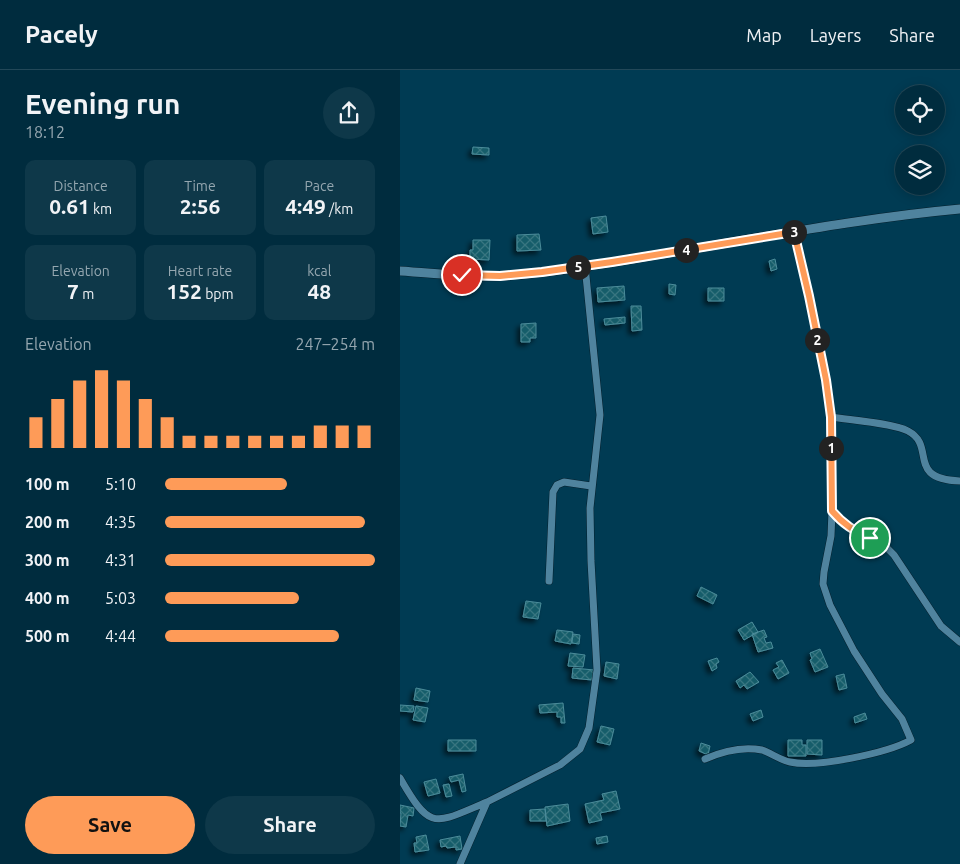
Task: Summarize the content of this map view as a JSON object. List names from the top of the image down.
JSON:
{
  "page": {
    "header": "Pacely",
    "nav": ["Map", "Layers", "Share"],
    "heading": ["Evening run", "18:12"],
    "stats": [
      ["Distance", "0.61 km"],
      ["Time", "2:56"],
      ["Pace", "4:49 /km"],
      ["Elevation", "7 m"],
      ["Heart rate", "152 bpm"],
      ["kcal", "48"]
    ],
    "pins": [
      "3",
      "4",
      "5",
      "2",
      "1"
    ],
    "chart": ["Elevation", "247–254 m"],
    "list": [
      {
        "name": "100 m",
        "note": "5:10"
      },
      {
        "name": "200 m",
        "note": "4:35"
      },
      {
        "name": "300 m",
        "note": "4:31"
      },
      {
        "name": "400 m",
        "note": "5:03"
      },
      {
        "name": "500 m",
        "note": "4:44"
      }
    ],
    "buttons": ["Save", "Share"]
  }
}
